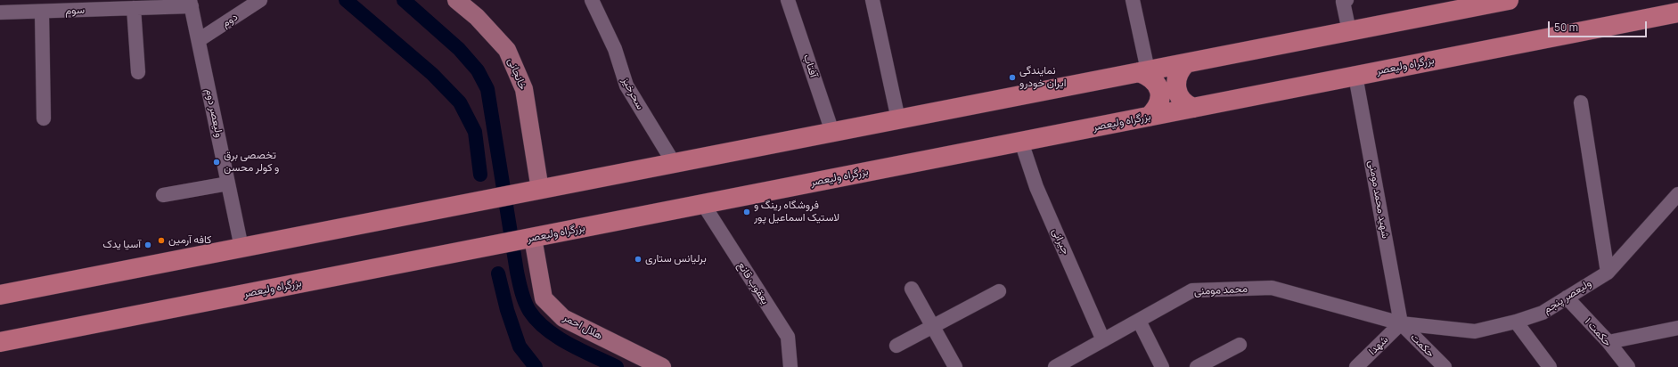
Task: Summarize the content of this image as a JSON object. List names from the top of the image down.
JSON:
{
  "streets": {
    "highway": ["بزرگراه ولیعصر"],
    "main road": ["خانجانی", "هلال احمر"],
    "street": [
      "سوم",
      "دوم",
      "آفتاب",
      "سحرخیز",
      "ولیعصر دوم",
      "شهید محمد مومنی",
      "جیرانی",
      "یعقوب قانع",
      "محمد مومنی",
      "ولیعصر پنجم",
      "حکمت ۱",
      "شهدا",
      "حکمت"
    ]
  },
  "crossings": [
    ["سوم", "ولیعصر دوم"],
    ["دوم", "ولیعصر دوم"],
    ["بزرگراه ولیعصر", "شهید محمد مومنی"],
    ["بزرگراه ولیعصر", "جیرانی"],
    ["بزرگراه ولیعصر", "یعقوب قانع"],
    ["بزرگراه ولیعصر", "هلال احمر"],
    ["شهید محمد مومنی", "محمد مومنی"],
    ["شهید محمد مومنی", "ولیعصر پنجم"],
    ["شهید محمد مومنی", "شهدا"],
    ["شهید محمد مومنی", "حکمت"],
    ["جیرانی", "محمد مومنی"],
    ["محمد مومنی", "ولیعصر پنجم"],
    ["محمد مومنی", "شهدا"],
    ["محمد مومنی", "حکمت"],
    ["ولیعصر پنجم", "حکمت ۱"],
    ["ولیعصر پنجم", "شهدا"],
    ["ولیعصر پنجم", "حکمت"],
    ["شهدا", "حکمت"]
  ],
  "places": [
    "نمایندگی ایران خودرو",
    "تخصصی برق و کولر محسن",
    "فروشگاه رینگ و لاستیک اسماعیل پور",
    "کافه آرمین",
    "آسیا یدک",
    "برلیانس ستاری"
  ],
  "scale_bar": "50 m"
}
